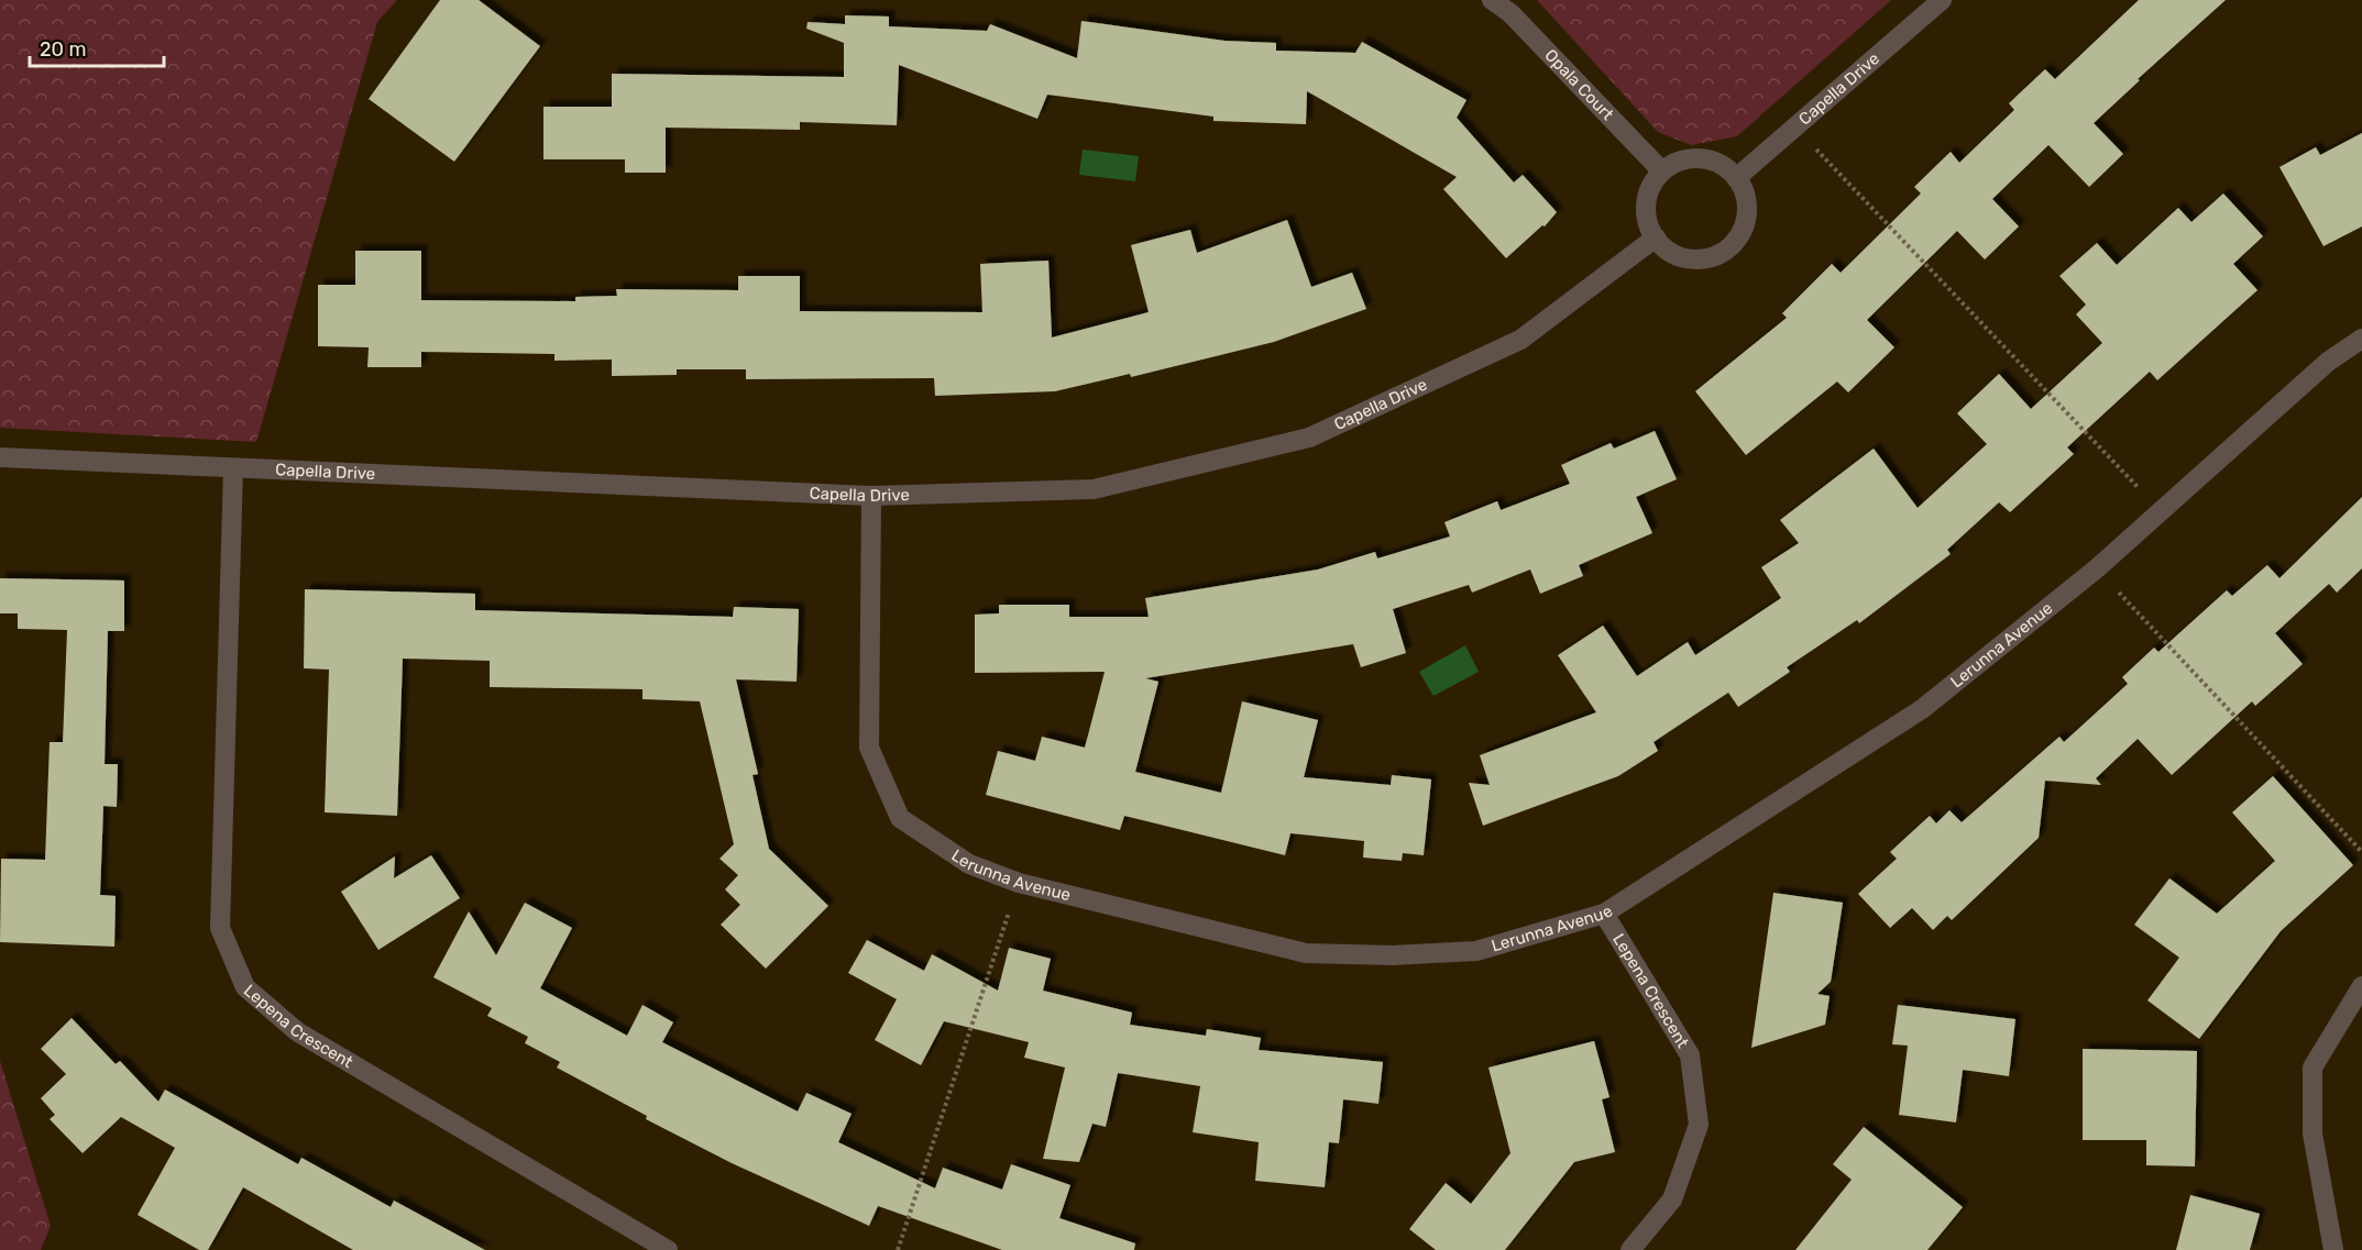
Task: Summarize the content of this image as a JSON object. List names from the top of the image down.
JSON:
{
  "streets": {
    "street": [
      "Opala Court",
      "Capella Drive",
      "Lerunna Avenue",
      "Lepena Crescent"
    ]
  },
  "crossings": [
    ["Opala Court", "Capella Drive"],
    ["Capella Drive", "Lerunna Avenue"],
    ["Capella Drive", "Lepena Crescent"],
    ["Lerunna Avenue", "Lepena Crescent"]
  ],
  "scale_bar": "20 m"
}
